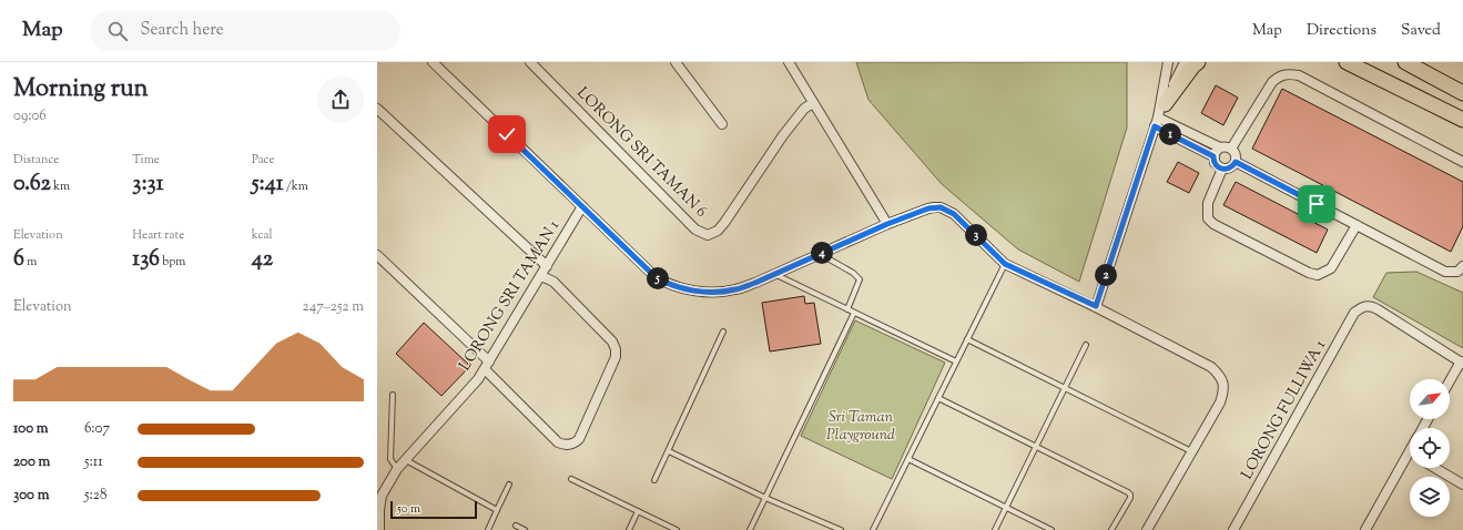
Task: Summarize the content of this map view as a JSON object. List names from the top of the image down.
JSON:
{
  "streets": {
    "street": ["LORONG SRI TAMAN 6", "LORONG SRI TAMAN 1", "LORONG FULLIWA 1"]
  },
  "parks": ["Sri Taman Playground"],
  "scale_bar": "50 m",
  "north": "top right",
  "page": {
    "header": "Map",
    "search": "Search here",
    "nav": ["Map", "Directions", "Saved"],
    "heading": ["Morning run", "09:06"],
    "pins": [
      "1",
      "3",
      "4",
      "2",
      "5"
    ],
    "stats": [
      ["Distance", "0.62 km"],
      ["Time", "3:31"],
      ["Pace", "5:41 /km"],
      ["Elevation", "6 m"],
      ["Heart rate", "136 bpm"],
      ["kcal", "42"]
    ],
    "chart": ["Elevation", "247–252 m"],
    "list": [
      {
        "name": "100 m",
        "note": "6:07"
      },
      {
        "name": "200 m",
        "note": "5:11"
      },
      {
        "name": "300 m",
        "note": "5:28"
      }
    ],
    "scale": "50 m"
  }
}
